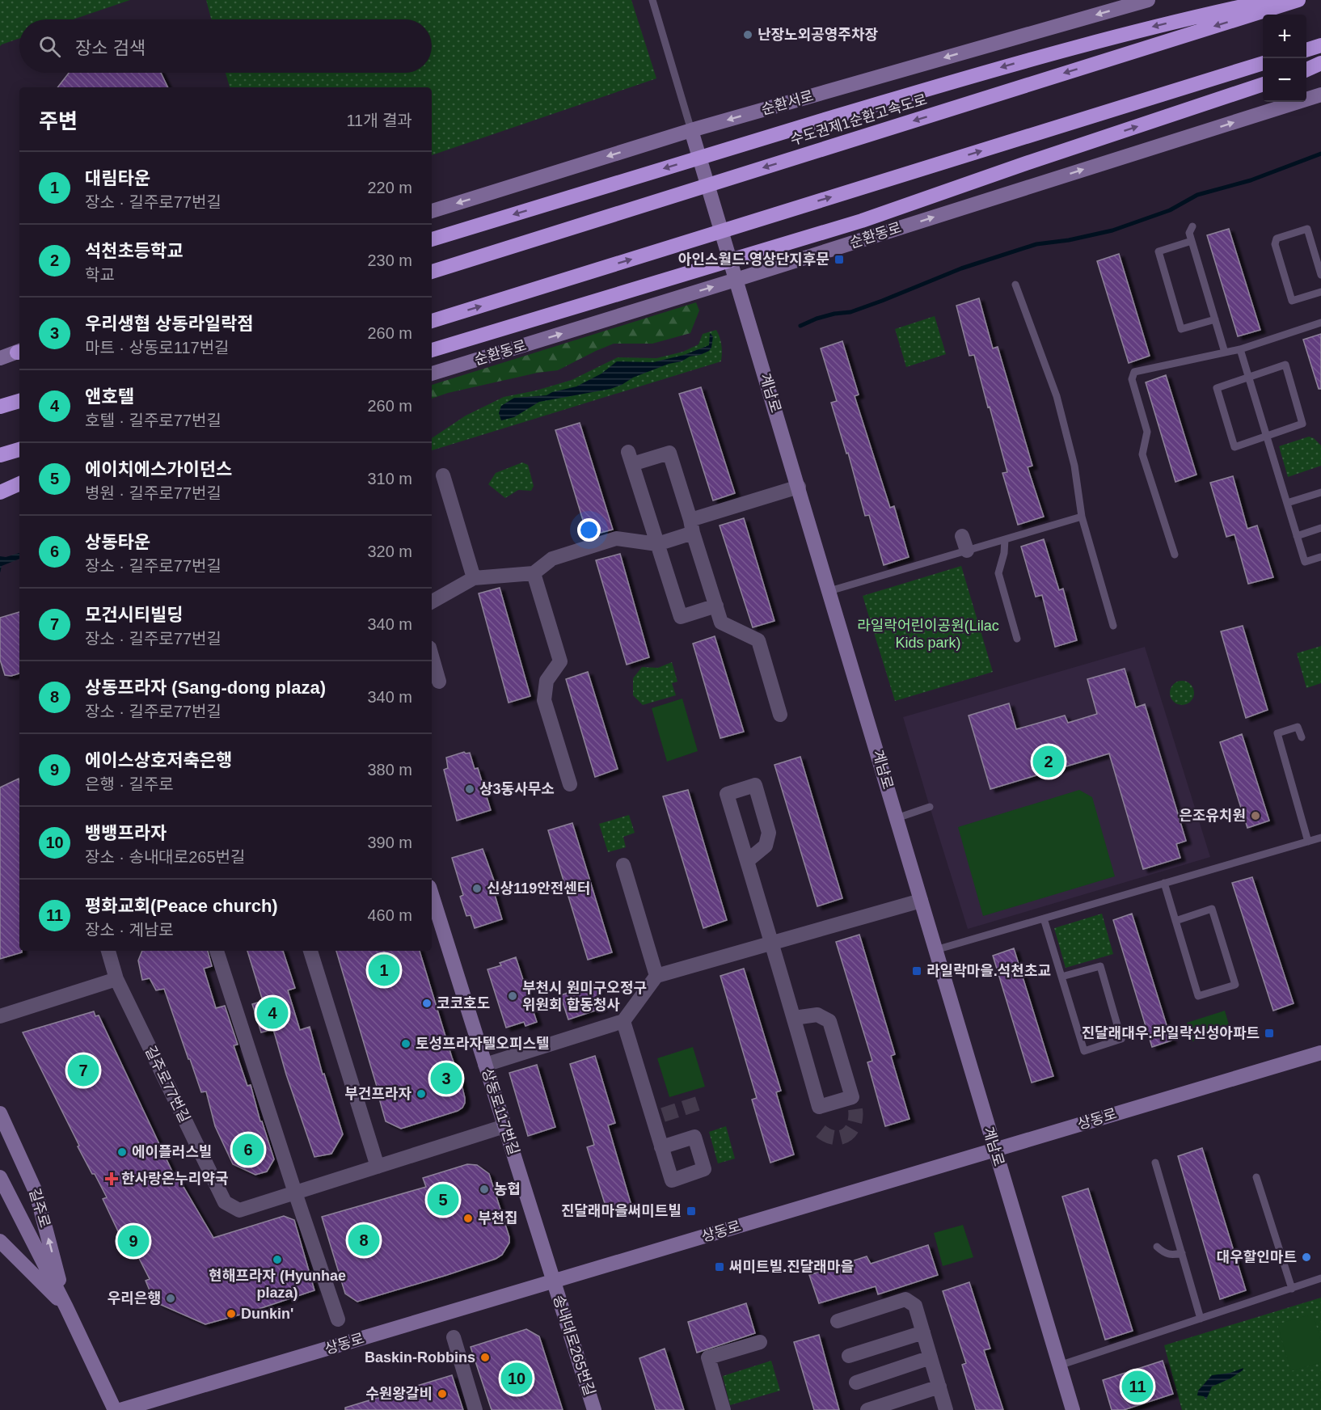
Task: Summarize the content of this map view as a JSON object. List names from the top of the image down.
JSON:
{
  "streets": {
    "highway": ["수도권제1순환고속도로"],
    "street": [
      "순환서로",
      "순환동로",
      "계남로",
      "길주로77번길",
      "상동로117번길",
      "상동로",
      "길주로",
      "송내대로265번길"
    ]
  },
  "crossings": [
    ["순환서로", "계남로"],
    ["순환동로", "계남로"],
    ["계남로", "상동로"],
    ["길주로77번길", "상동로117번길"],
    ["상동로117번길", "상동로"],
    ["상동로117번길", "송내대로265번길"],
    ["상동로", "송내대로265번길"]
  ],
  "one_way": ["순환서로", "순환동로"],
  "parks": ["라일락어린이공원(Lilac Kids park)"],
  "places": {
    "other": [
      "난장노외공영주차장",
      "상3동사무소",
      "은조유치원",
      "신상119안전센터",
      "부천시 원미구오정구 위원회 합동청사",
      "코코호도",
      "토성프라자텔오피스텔",
      "부건프라자",
      "에이플러스빌",
      "농협",
      "부천집",
      "대우할인마트",
      "현해프라자 (Hyunhae plaza)",
      "우리은행",
      "Dunkin'",
      "Baskin-Robbins",
      "수원왕갈비"
    ],
    "transit": [
      "아인스월드.영상단지후문",
      "라일락마을.석천초교",
      "진달래대우.라일락신성아파트",
      "진달래마을써미트빌",
      "써미트빌.진달래마을"
    ],
    "health": ["한사랑온누리약국"]
  },
  "page": {
    "map_buttons": ["+", "−"],
    "search": "장소 검색",
    "heading": ["주변", "11개 결과"],
    "list": [
      {
        "mark": "1",
        "name": "대림타운",
        "note": "장소 · 길주로77번길",
        "value": "220 m"
      },
      {
        "mark": "2",
        "name": "석천초등학교",
        "note": "학교",
        "value": "230 m"
      },
      {
        "mark": "3",
        "name": "우리생협 상동라일락점",
        "note": "마트 · 상동로117번길",
        "value": "260 m"
      },
      {
        "mark": "4",
        "name": "앤호텔",
        "note": "호텔 · 길주로77번길",
        "value": "260 m"
      },
      {
        "mark": "5",
        "name": "에이치에스가이던스",
        "note": "병원 · 길주로77번길",
        "value": "310 m"
      },
      {
        "mark": "6",
        "name": "상동타운",
        "note": "장소 · 길주로77번길",
        "value": "320 m"
      },
      {
        "mark": "7",
        "name": "모건시티빌딩",
        "note": "장소 · 길주로77번길",
        "value": "340 m"
      },
      {
        "mark": "8",
        "name": "상동프라자 (Sang-dong plaza)",
        "note": "장소 · 길주로77번길",
        "value": "340 m"
      },
      {
        "mark": "9",
        "name": "에이스상호저축은행",
        "note": "은행 · 길주로",
        "value": "380 m"
      },
      {
        "mark": "10",
        "name": "뱅뱅프라자",
        "note": "장소 · 송내대로265번길",
        "value": "390 m"
      },
      {
        "mark": "11",
        "name": "평화교회(Peace church)",
        "note": "장소 · 계남로",
        "value": "460 m"
      }
    ],
    "pins": [
      "2",
      "1",
      "4",
      "7",
      "3",
      "6",
      "5",
      "8",
      "9",
      "10",
      "11"
    ]
  }
}
